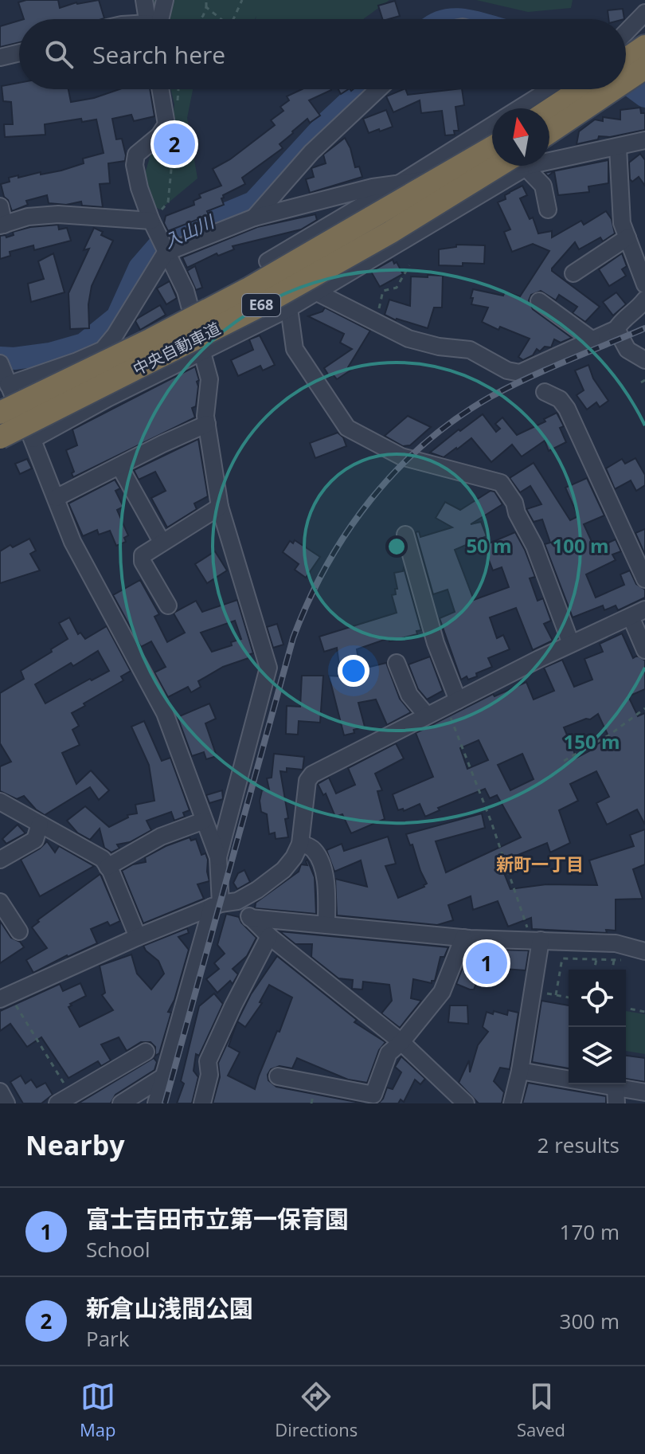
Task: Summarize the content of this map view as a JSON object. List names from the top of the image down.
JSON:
{
  "streets": {
    "highway": ["E68", "中央自動車道"]
  },
  "districts": ["新町一丁目"],
  "water": ["入山川"],
  "north": "top",
  "page": {
    "search": "Search here",
    "pins": ["2", "1"],
    "heading": ["Nearby", "2 results"],
    "list": [
      {
        "mark": "1",
        "name": "富士吉田市立第一保育園",
        "note": "School",
        "value": "170 m"
      },
      {
        "mark": "2",
        "name": "新倉山浅間公園",
        "note": "Park",
        "value": "300 m"
      }
    ],
    "nav": ["Map", "Directions", "Saved"]
  },
  "rings": ["50 m", "100 m", "150 m"]
}
